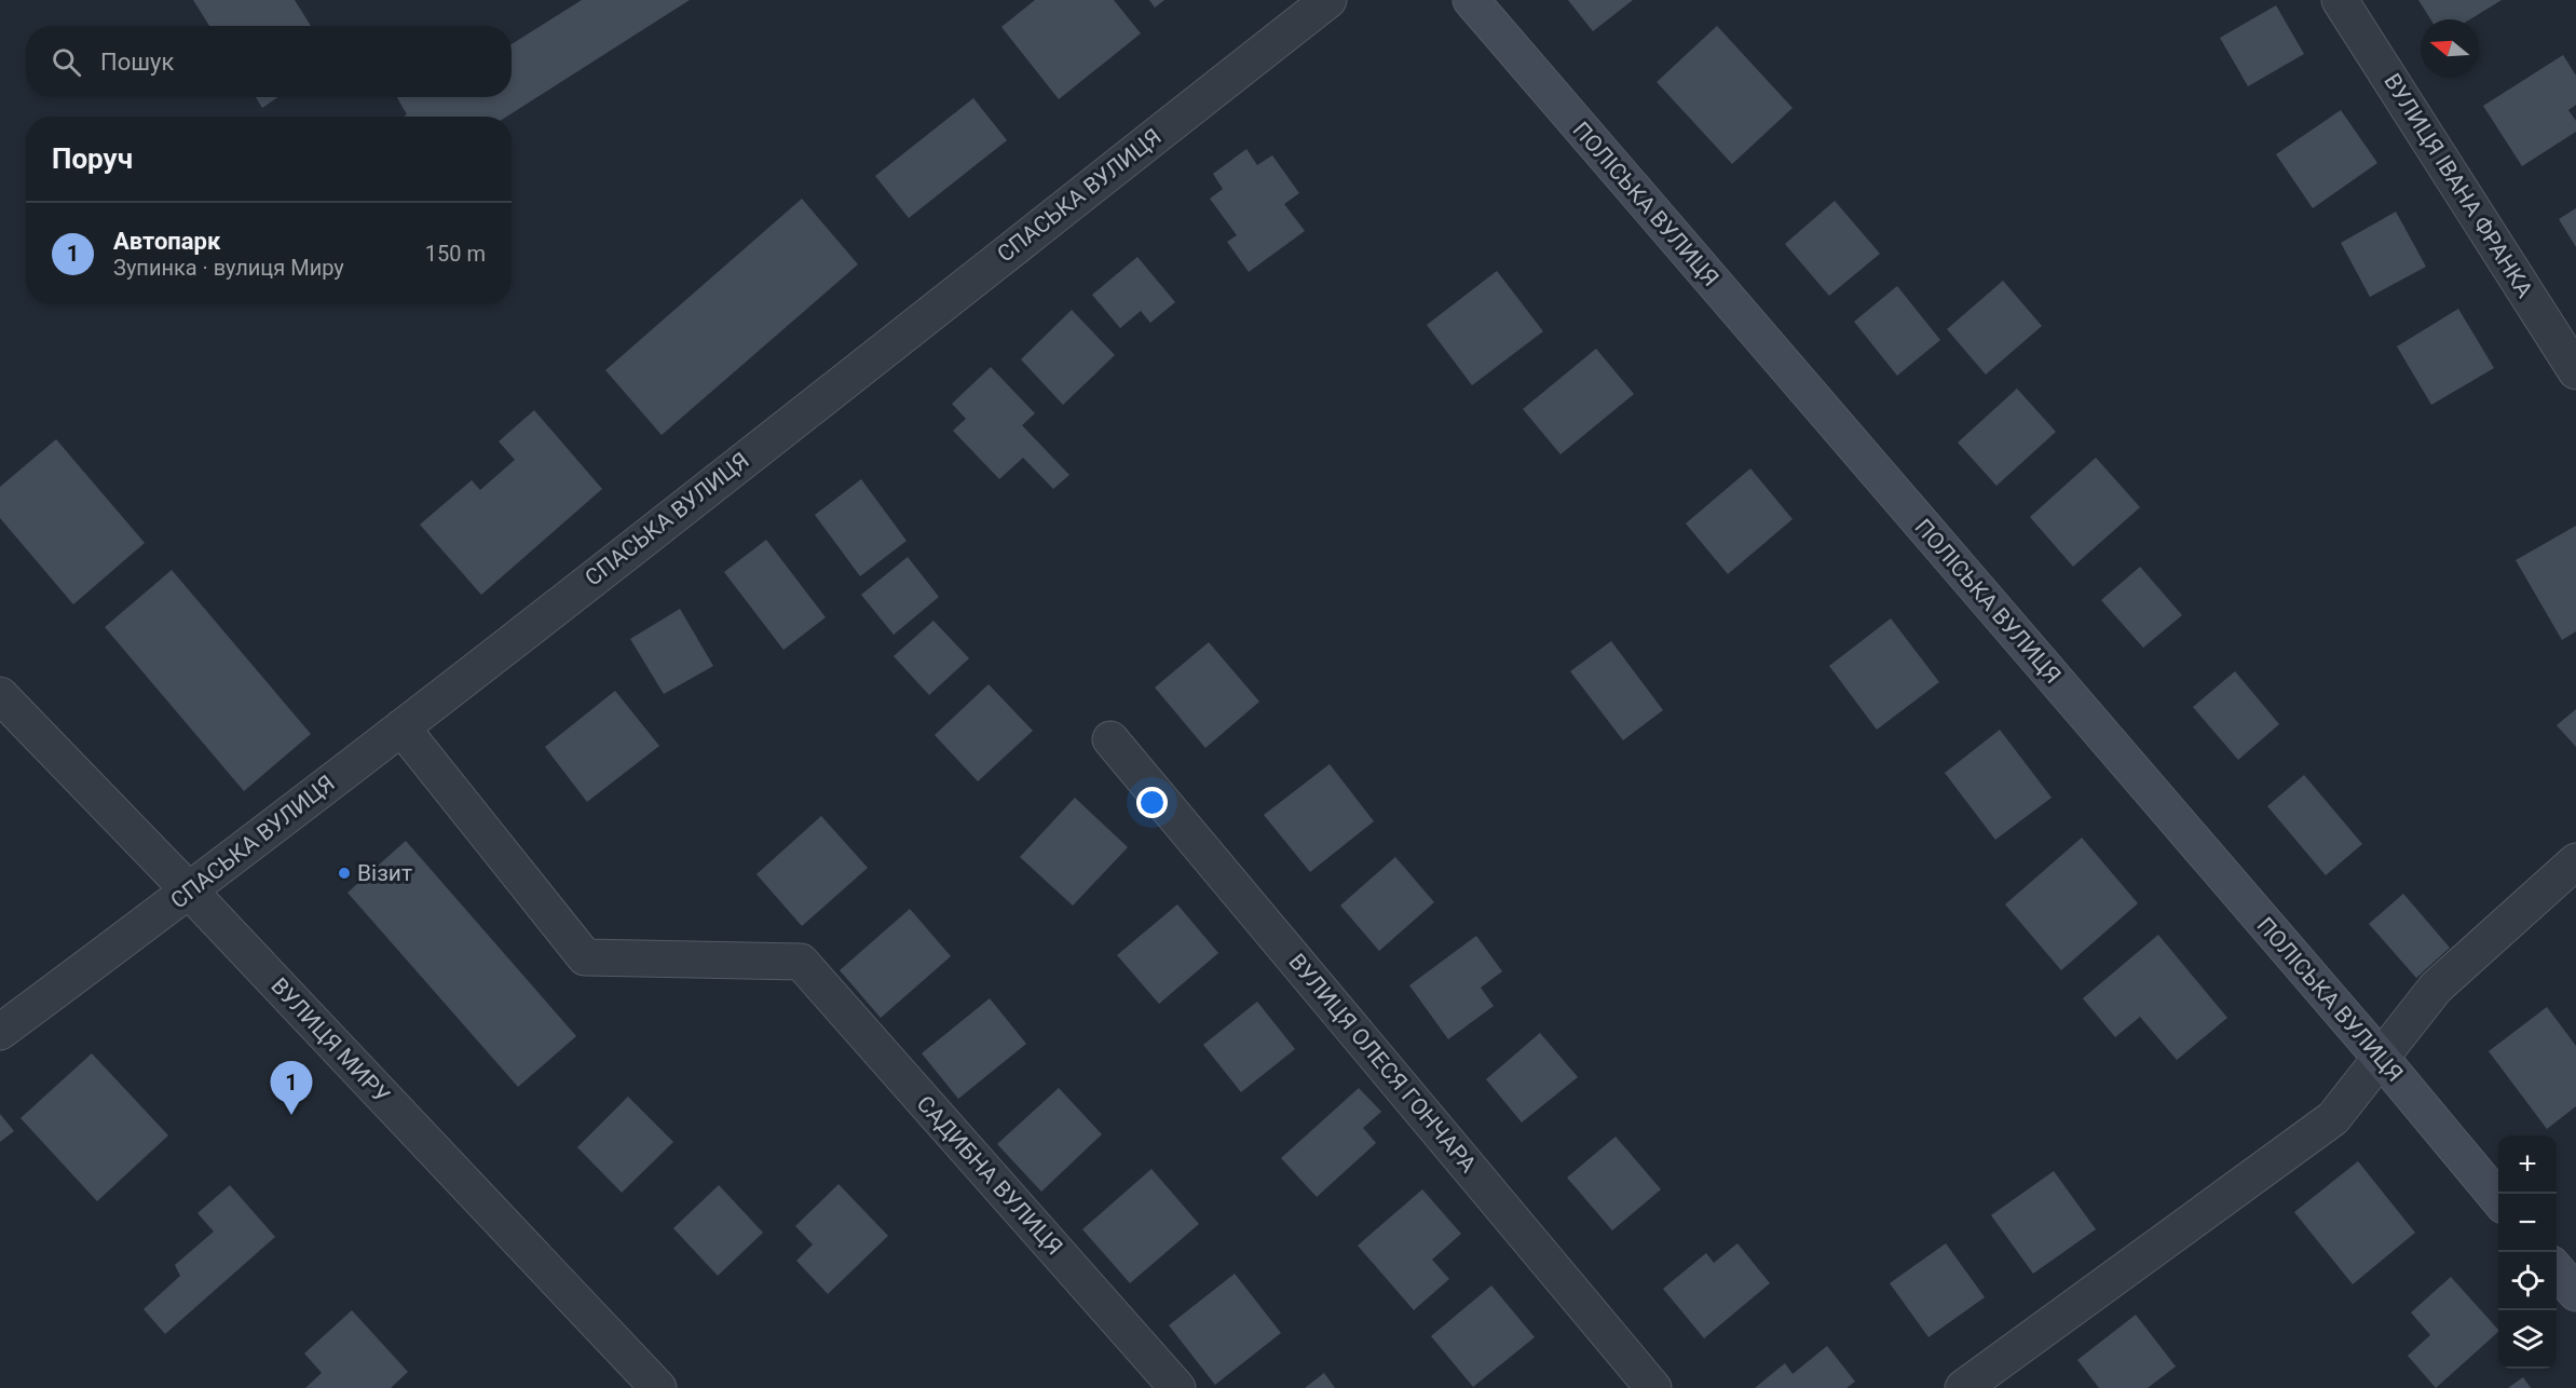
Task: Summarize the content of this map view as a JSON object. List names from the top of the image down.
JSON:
{
  "streets": {
    "main road": ["ПОЛІСЬКА ВУЛИЦЯ"],
    "street": [
      "ВУЛИЦЯ ІВАНА ФРАНКА",
      "СПАСЬКА ВУЛИЦЯ",
      "ВУЛИЦЯ МИРУ",
      "ВУЛИЦЯ ОЛЕСЯ ГОНЧАРА",
      "САДИБНА ВУЛИЦЯ"
    ]
  },
  "crossings": [
    ["СПАСЬКА ВУЛИЦЯ", "ВУЛИЦЯ МИРУ"],
    ["СПАСЬКА ВУЛИЦЯ", "САДИБНА ВУЛИЦЯ"]
  ],
  "places": ["Візит"],
  "north": "left",
  "page": {
    "search": "Пошук",
    "heading": "Поруч",
    "list": [
      {
        "mark": "1",
        "name": "Автопарк",
        "note": "Зупинка · вулиця Миру",
        "value": "150 m"
      }
    ],
    "pins": "1",
    "map_buttons": ["+", "−"]
  }
}
